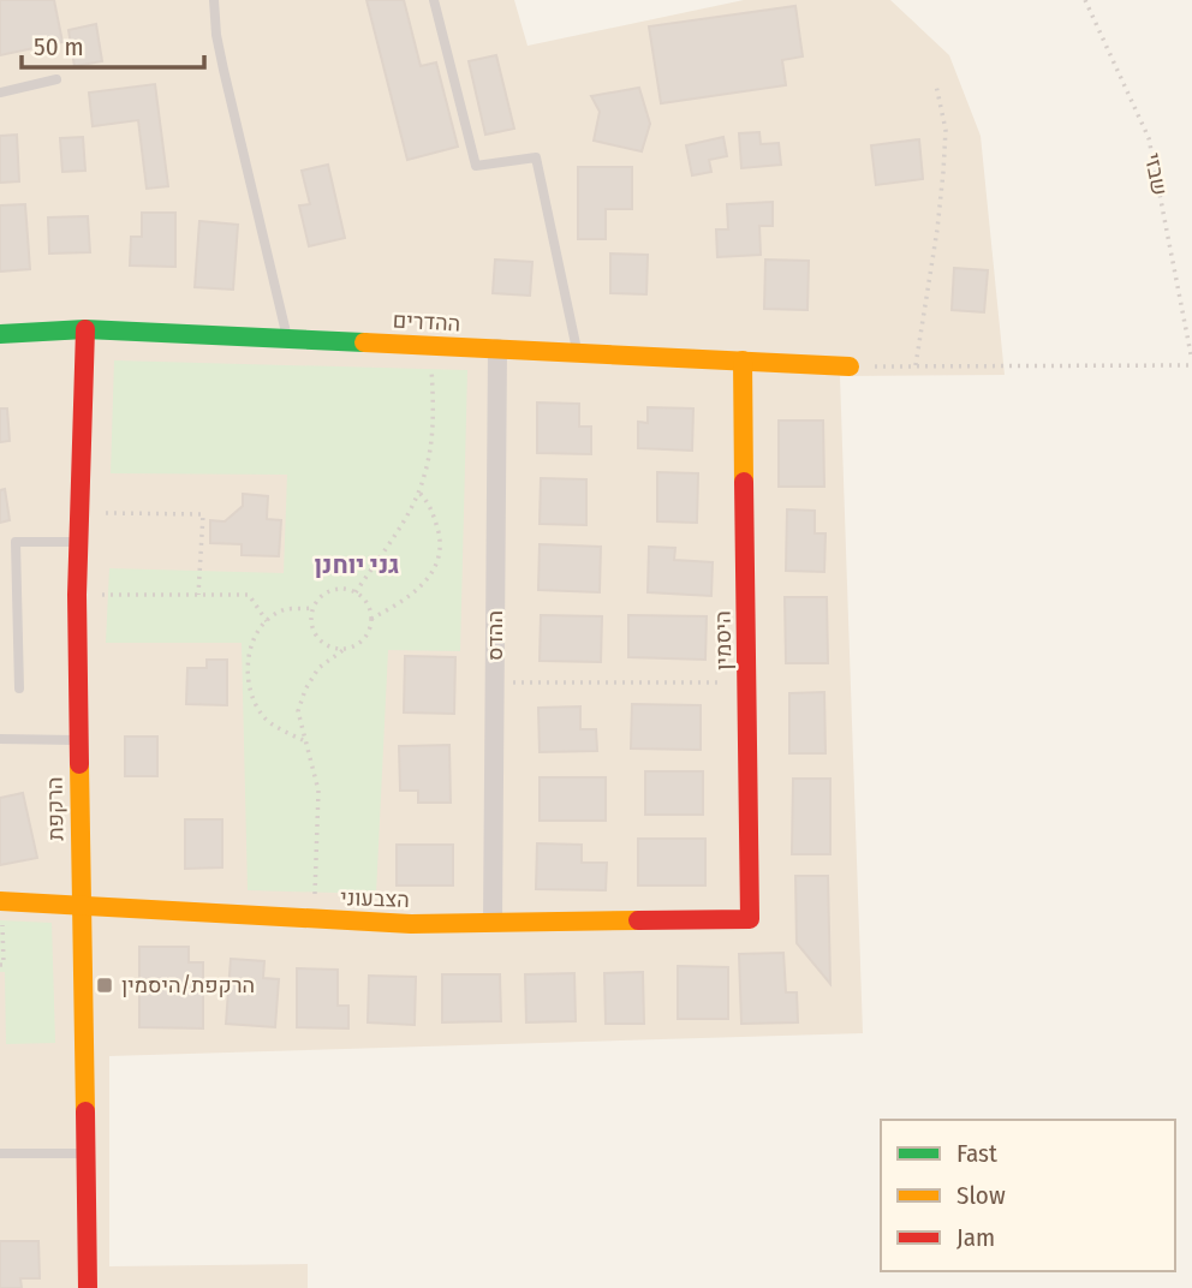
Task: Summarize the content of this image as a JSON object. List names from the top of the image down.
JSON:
{
  "streets": {
    "street": [
      "ההדרים",
      "ההדס",
      "היסמין",
      "הרקפת",
      "הצבעוני"
    ],
    "path": ["שבזי"]
  },
  "crossings": [
    ["ההדרים", "ההדס"],
    ["ההדרים", "היסמין"],
    ["ההדרים", "הרקפת"],
    ["ההדס", "הצבעוני"],
    ["היסמין", "הצבעוני"],
    ["הרקפת", "הצבעוני"]
  ],
  "districts": ["גני יוחנן"],
  "places": {
    "transit": ["הרקפת/היסמין"]
  },
  "legend": ["Fast", "Slow", "Jam"],
  "scale_bar": "50 m"
}
